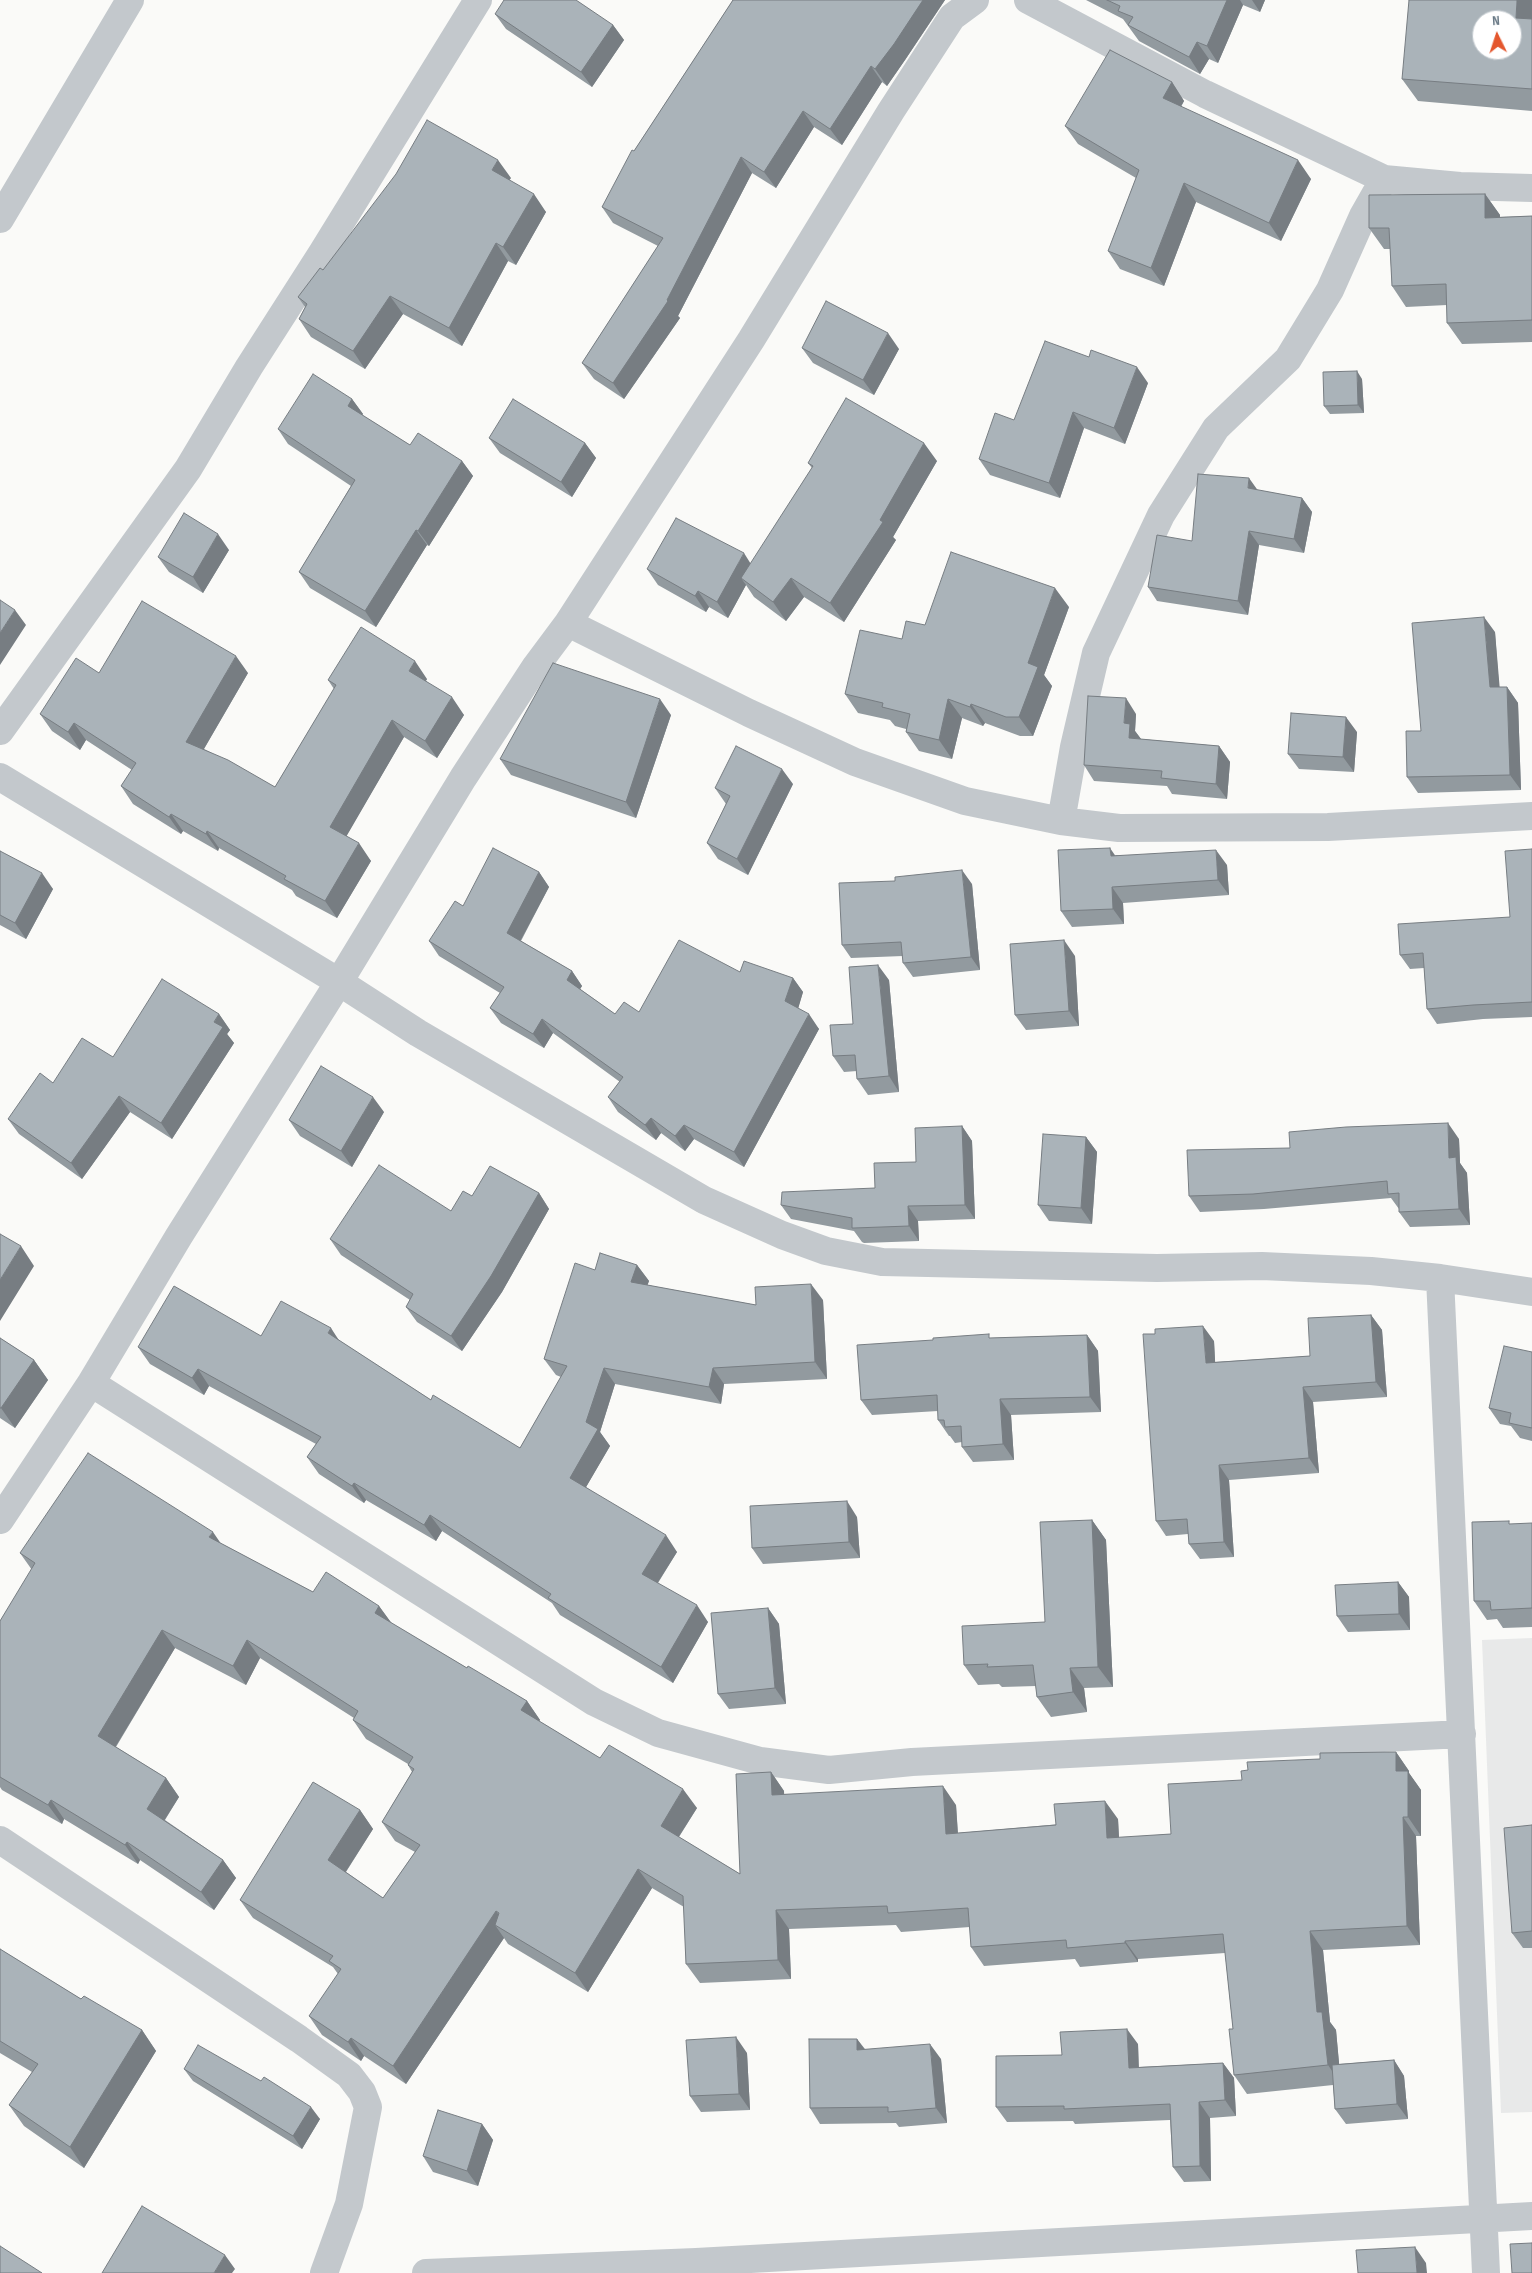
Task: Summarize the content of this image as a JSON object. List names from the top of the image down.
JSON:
{
  "north": "top"
}
